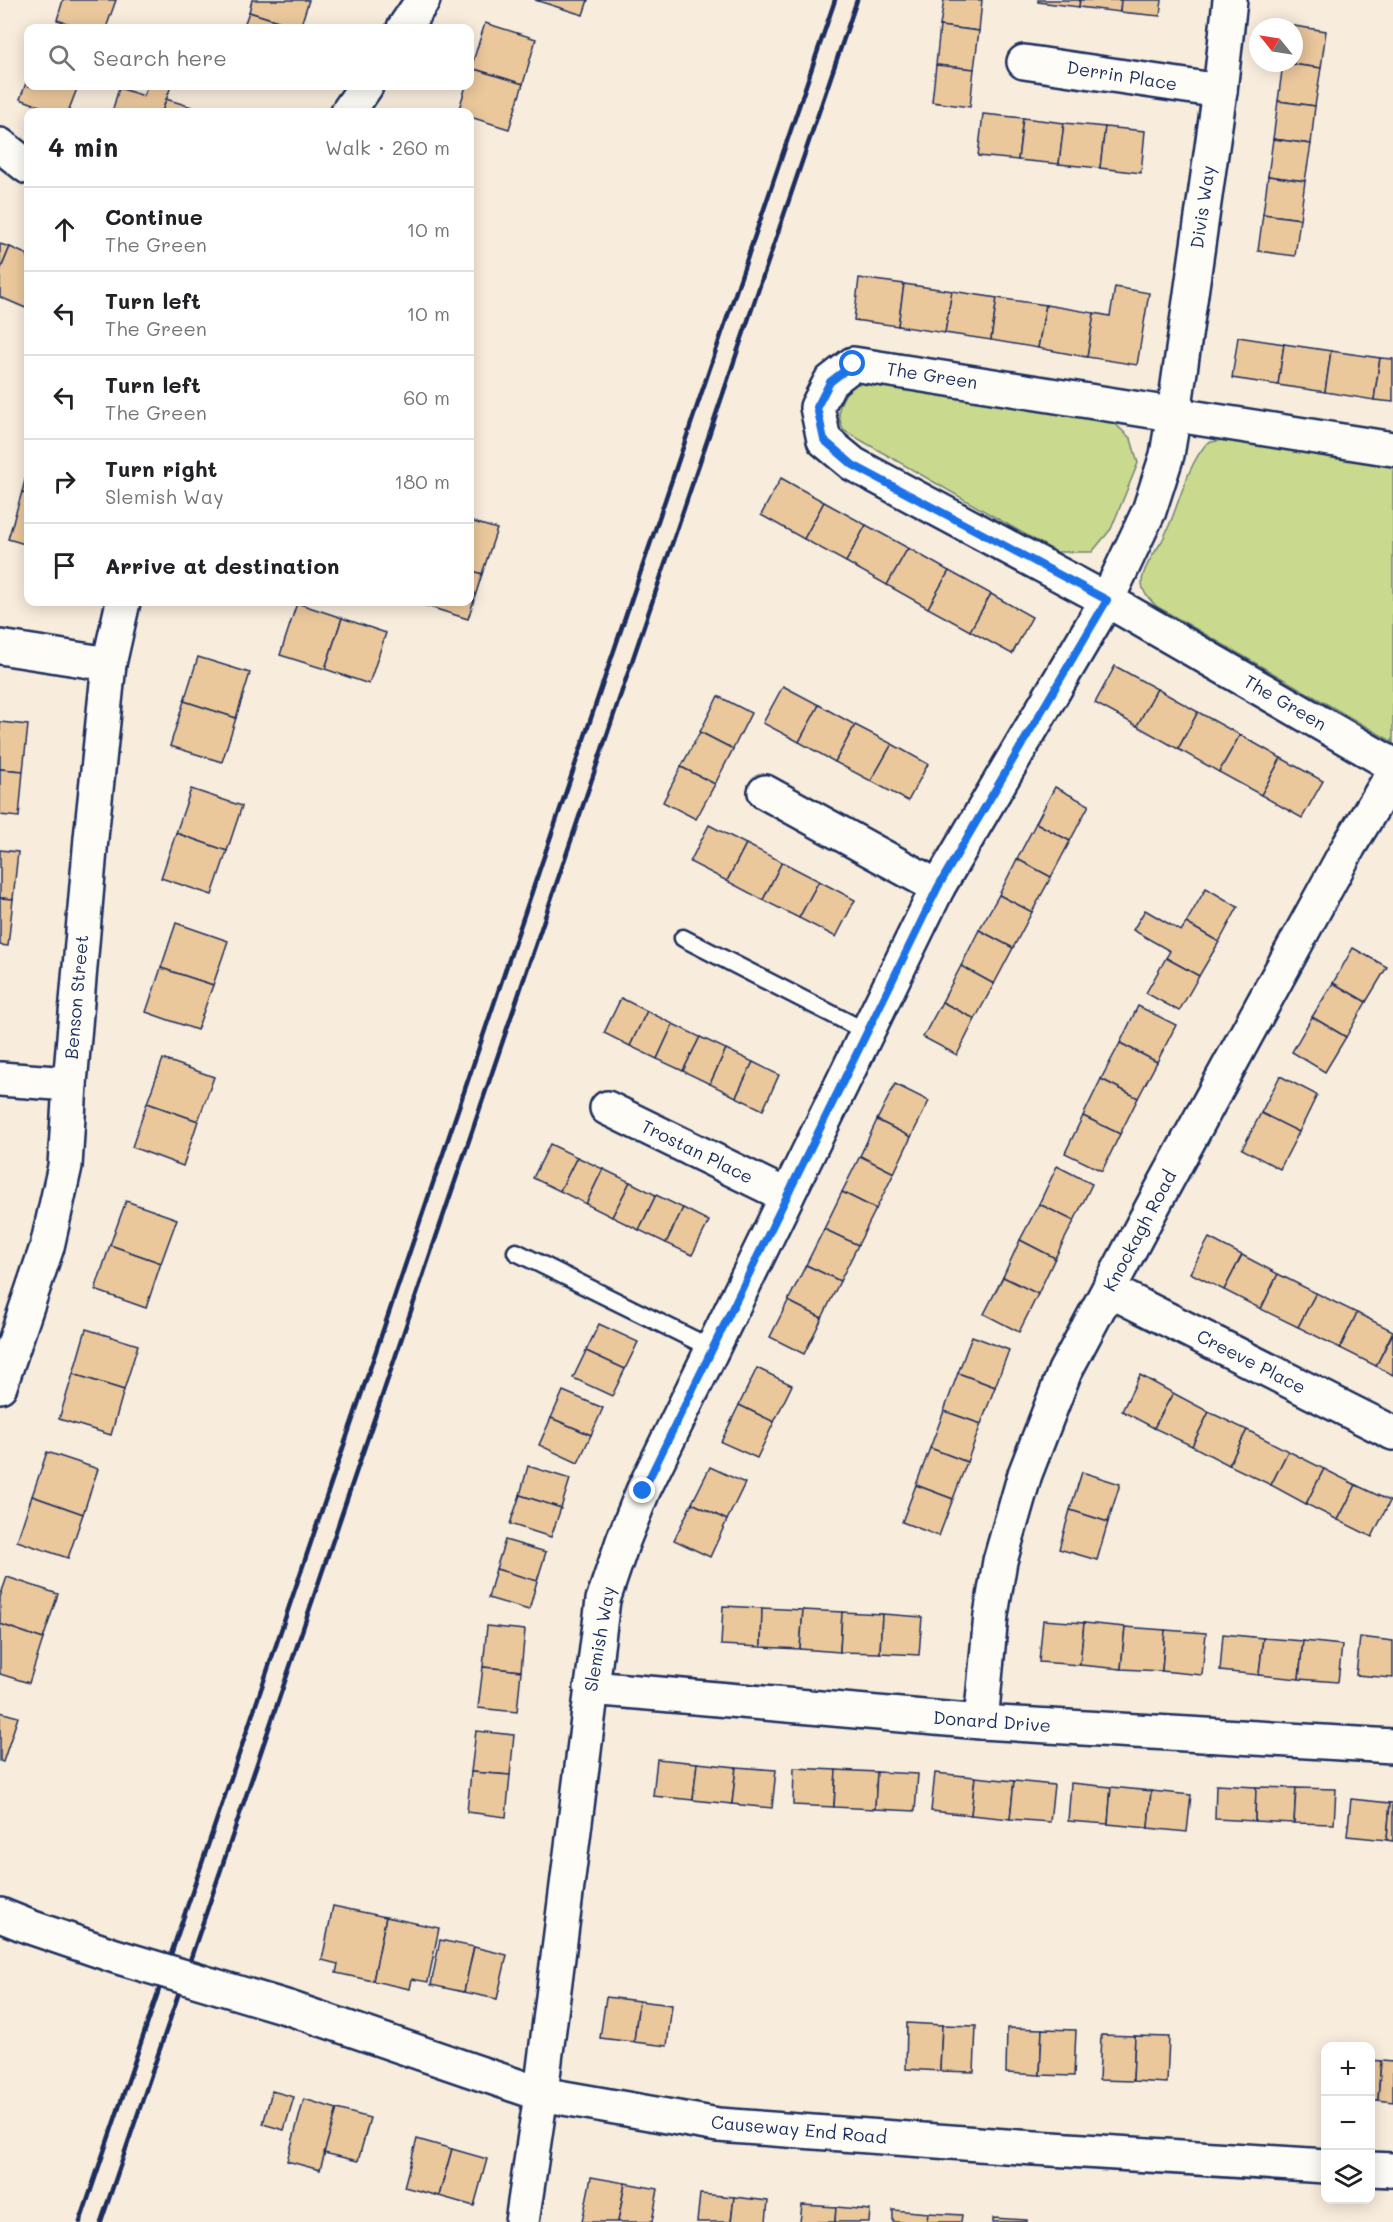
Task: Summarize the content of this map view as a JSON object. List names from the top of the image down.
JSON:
{
  "streets": {
    "street": [
      "Derrin Place",
      "Divis Way",
      "The Green",
      "Benson Street",
      "Trostan Place",
      "Knockagh Road",
      "Creeve Place",
      "Slemish Way",
      "Donard Drive",
      "Causeway End Road"
    ]
  },
  "crossings": [
    ["Derrin Place", "Divis Way"],
    ["Divis Way", "The Green"],
    ["Divis Way", "Slemish Way"],
    ["The Green", "Slemish Way"],
    ["Trostan Place", "Slemish Way"],
    ["Knockagh Road", "Creeve Place"],
    ["Knockagh Road", "Donard Drive"],
    ["Slemish Way", "Donard Drive"],
    ["Slemish Way", "Causeway End Road"]
  ],
  "north": "top left",
  "page": {
    "search": "Search here",
    "heading": ["4 min", "Walk · 260 m"],
    "list": [
      ["Continue", "The Green", "10 m"],
      ["Turn left", "The Green", "10 m"],
      ["Turn left", "The Green", "60 m"],
      ["Turn right", "Slemish Way", "180 m"],
      "Arrive at destination"
    ],
    "map_buttons": ["+", "−"]
  }
}
